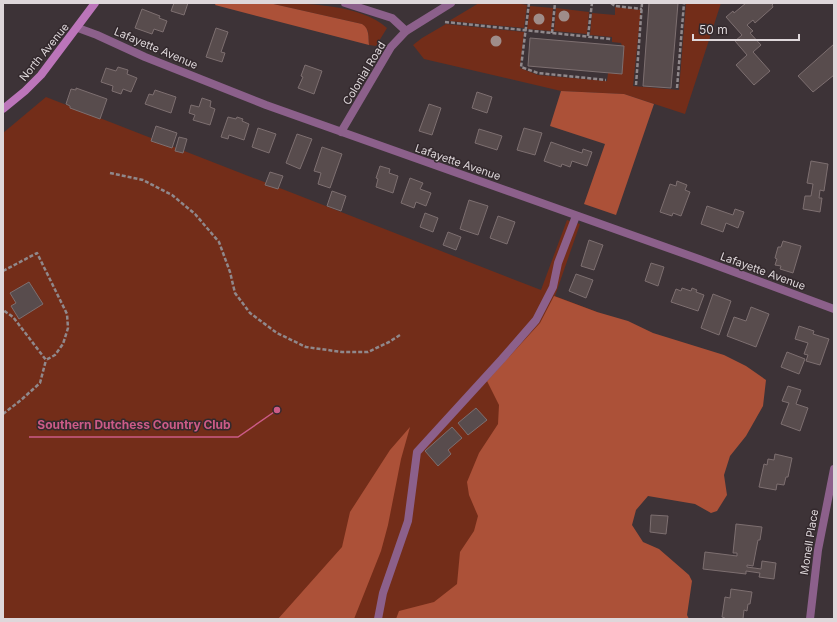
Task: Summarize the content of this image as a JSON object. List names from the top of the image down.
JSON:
{
  "streets": {
    "main road": ["North Avenue"],
    "street": ["Lafayette Avenue", "Colonial Road", "Monell Place"]
  },
  "crossings": [
    ["Lafayette Avenue", "North Avenue"],
    ["Lafayette Avenue", "Colonial Road"]
  ],
  "places": ["Southern Dutchess Country Club"],
  "scale_bar": "50 m"
}
